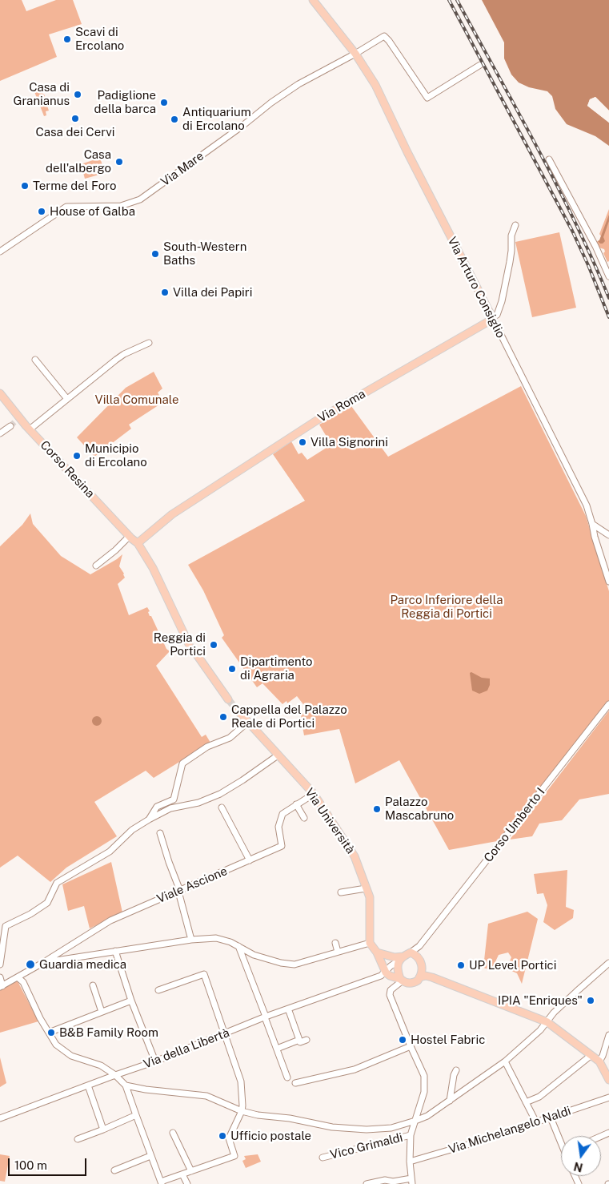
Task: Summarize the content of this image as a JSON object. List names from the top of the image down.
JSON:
{
  "streets": {
    "main road": [
      "Via Arturo Consiglio",
      "Via Roma",
      "Corso Resina",
      "Via Università"
    ],
    "street": [
      "Via Mare",
      "Corso Umberto I",
      "Viale Ascione",
      "Via della Libertà",
      "Via Michelangelo Naldi",
      "Vico Grimaldi"
    ]
  },
  "crossings": [
    ["Via Mare", "Via Arturo Consiglio"],
    ["Via Arturo Consiglio", "Via Roma"],
    ["Via Roma", "Corso Resina"],
    ["Via Università", "Viale Ascione"],
    ["Corso Umberto I", "Via della Libertà"]
  ],
  "parks": ["Villa Comunale", "Parco Inferiore della Reggia di Portici"],
  "places": [
    "Scavi di Ercolano",
    "Casa di Granianus",
    "Padiglione della barca",
    "Casa dei Cervi",
    "Antiquarium di Ercolano",
    "Casa dell'albergo",
    "Terme del Foro",
    "House of Galba",
    "South-Western Baths",
    "Villa dei Papiri",
    "Villa Signorini",
    "Municipio di Ercolano",
    "Reggia di Portici",
    "Dipartimento di Agraria",
    "Cappella del Palazzo Reale di Portici",
    "Palazzo Mascabruno",
    "Guardia medica",
    "UP Level Portici",
    "IPIA \"Enriques\"",
    "B&B Family Room",
    "Hostel Fabric",
    "Ufficio postale"
  ],
  "scale_bar": "100 m",
  "north": "bottom"
}
